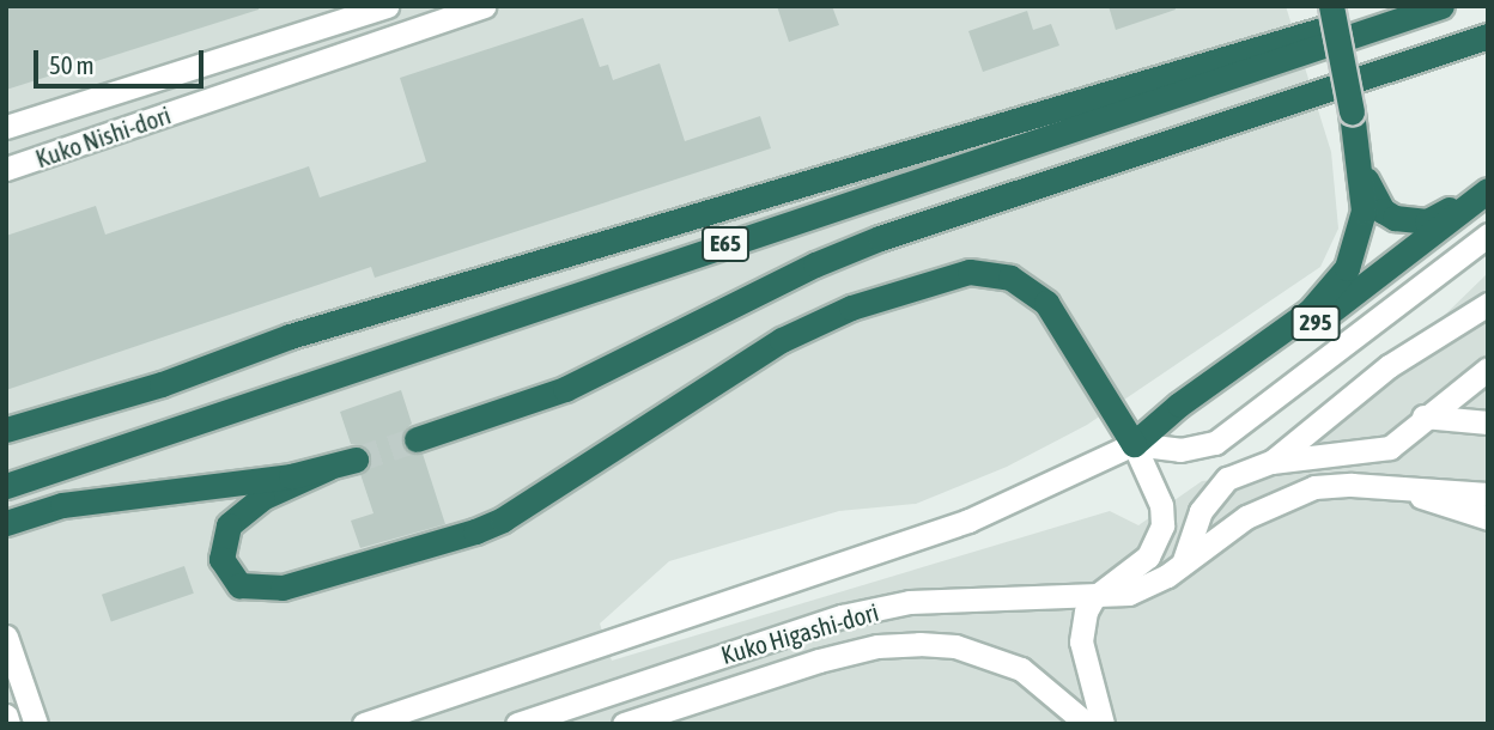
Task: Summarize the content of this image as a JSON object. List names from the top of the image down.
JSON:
{
  "streets": {
    "highway": ["E65", "295"],
    "street": ["Kuko Nishi-dori", "Kuko Higashi-dori"]
  },
  "scale_bar": "50 m"
}
